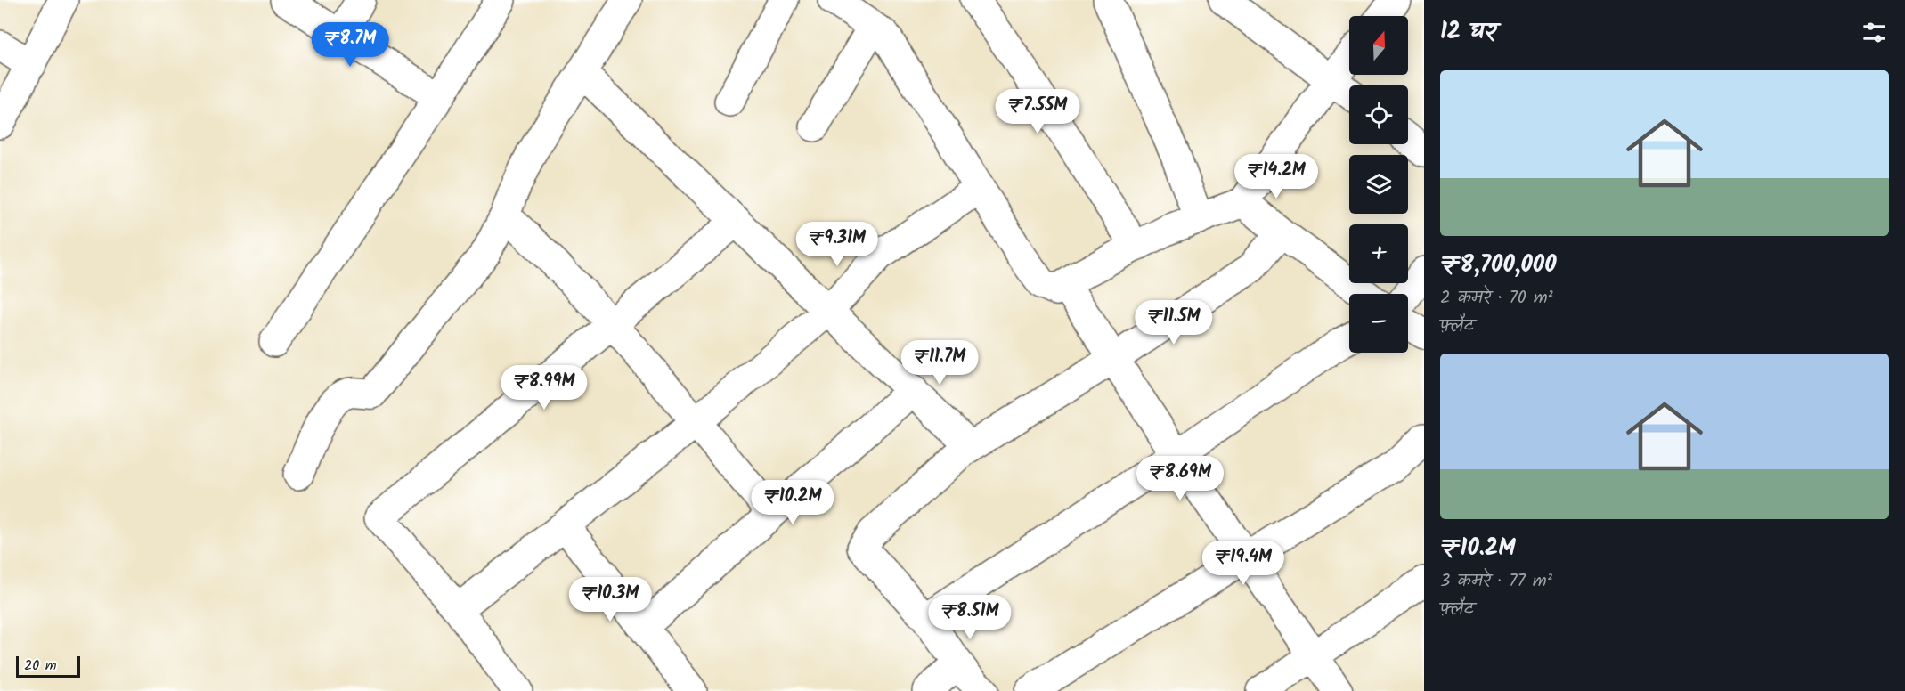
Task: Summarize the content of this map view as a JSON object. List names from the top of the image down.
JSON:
{
  "scale_bar": "20 m",
  "north": "top",
  "page": {
    "heading": "12 घर",
    "map_buttons": ["+", "−"],
    "price": [
      "₹8.7M",
      "₹7.55M",
      "₹14.2M",
      "₹9.31M",
      "₹11.5M",
      "₹11.7M",
      "₹8.99M",
      "₹8.69M",
      "₹10.2M",
      "₹19.4M",
      "₹10.3M",
      "₹8.51M"
    ],
    "list": [
      {
        "name": "₹8,700,000",
        "note": "2 कमरे · 70 m² · फ़्लैट"
      },
      {
        "name": "₹10.2M",
        "note": "3 कमरे · 77 m² · फ़्लैट"
      }
    ],
    "scale": "20 m"
  }
}
